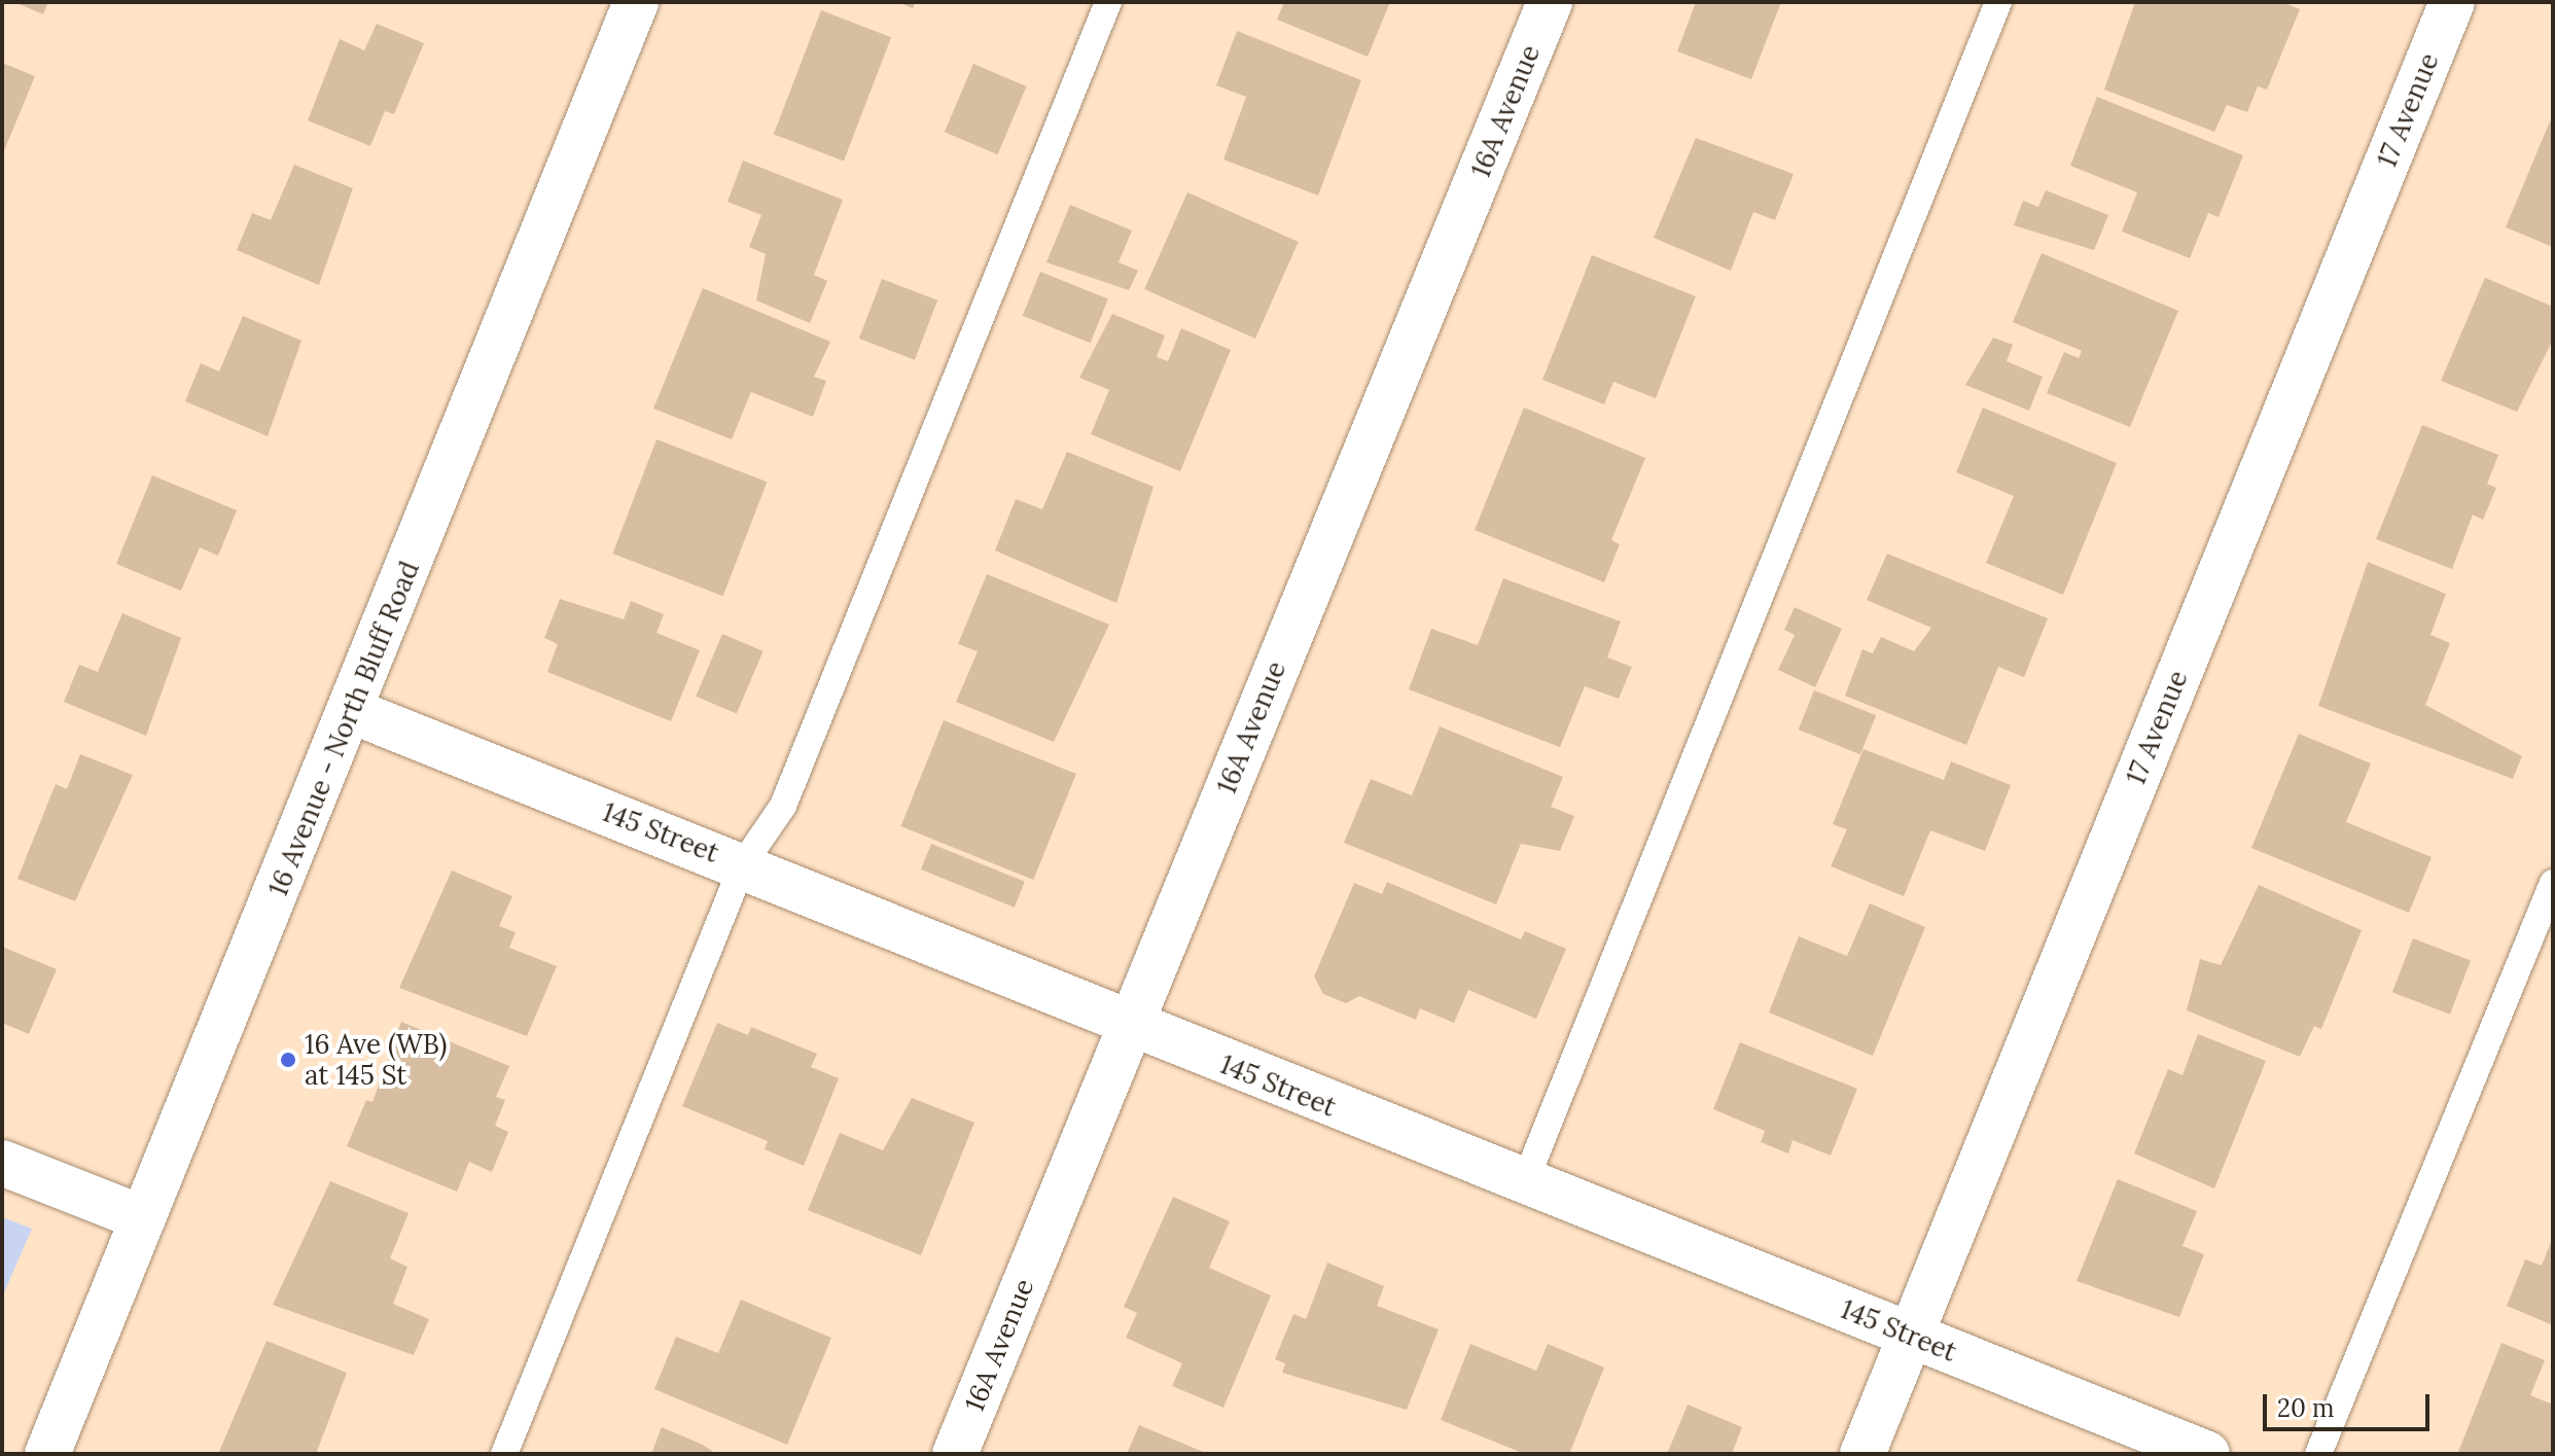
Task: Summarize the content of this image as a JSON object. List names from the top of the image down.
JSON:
{
  "streets": {
    "street": [
      "17 Avenue",
      "16A Avenue",
      "16 Avenue - North Bluff Road",
      "145 Street"
    ]
  },
  "crossings": [
    ["17 Avenue", "145 Street"],
    ["16A Avenue", "145 Street"],
    ["16 Avenue - North Bluff Road", "145 Street"]
  ],
  "places": ["16 Ave (WB) at 145 St"],
  "scale_bar": "20 m"
}
